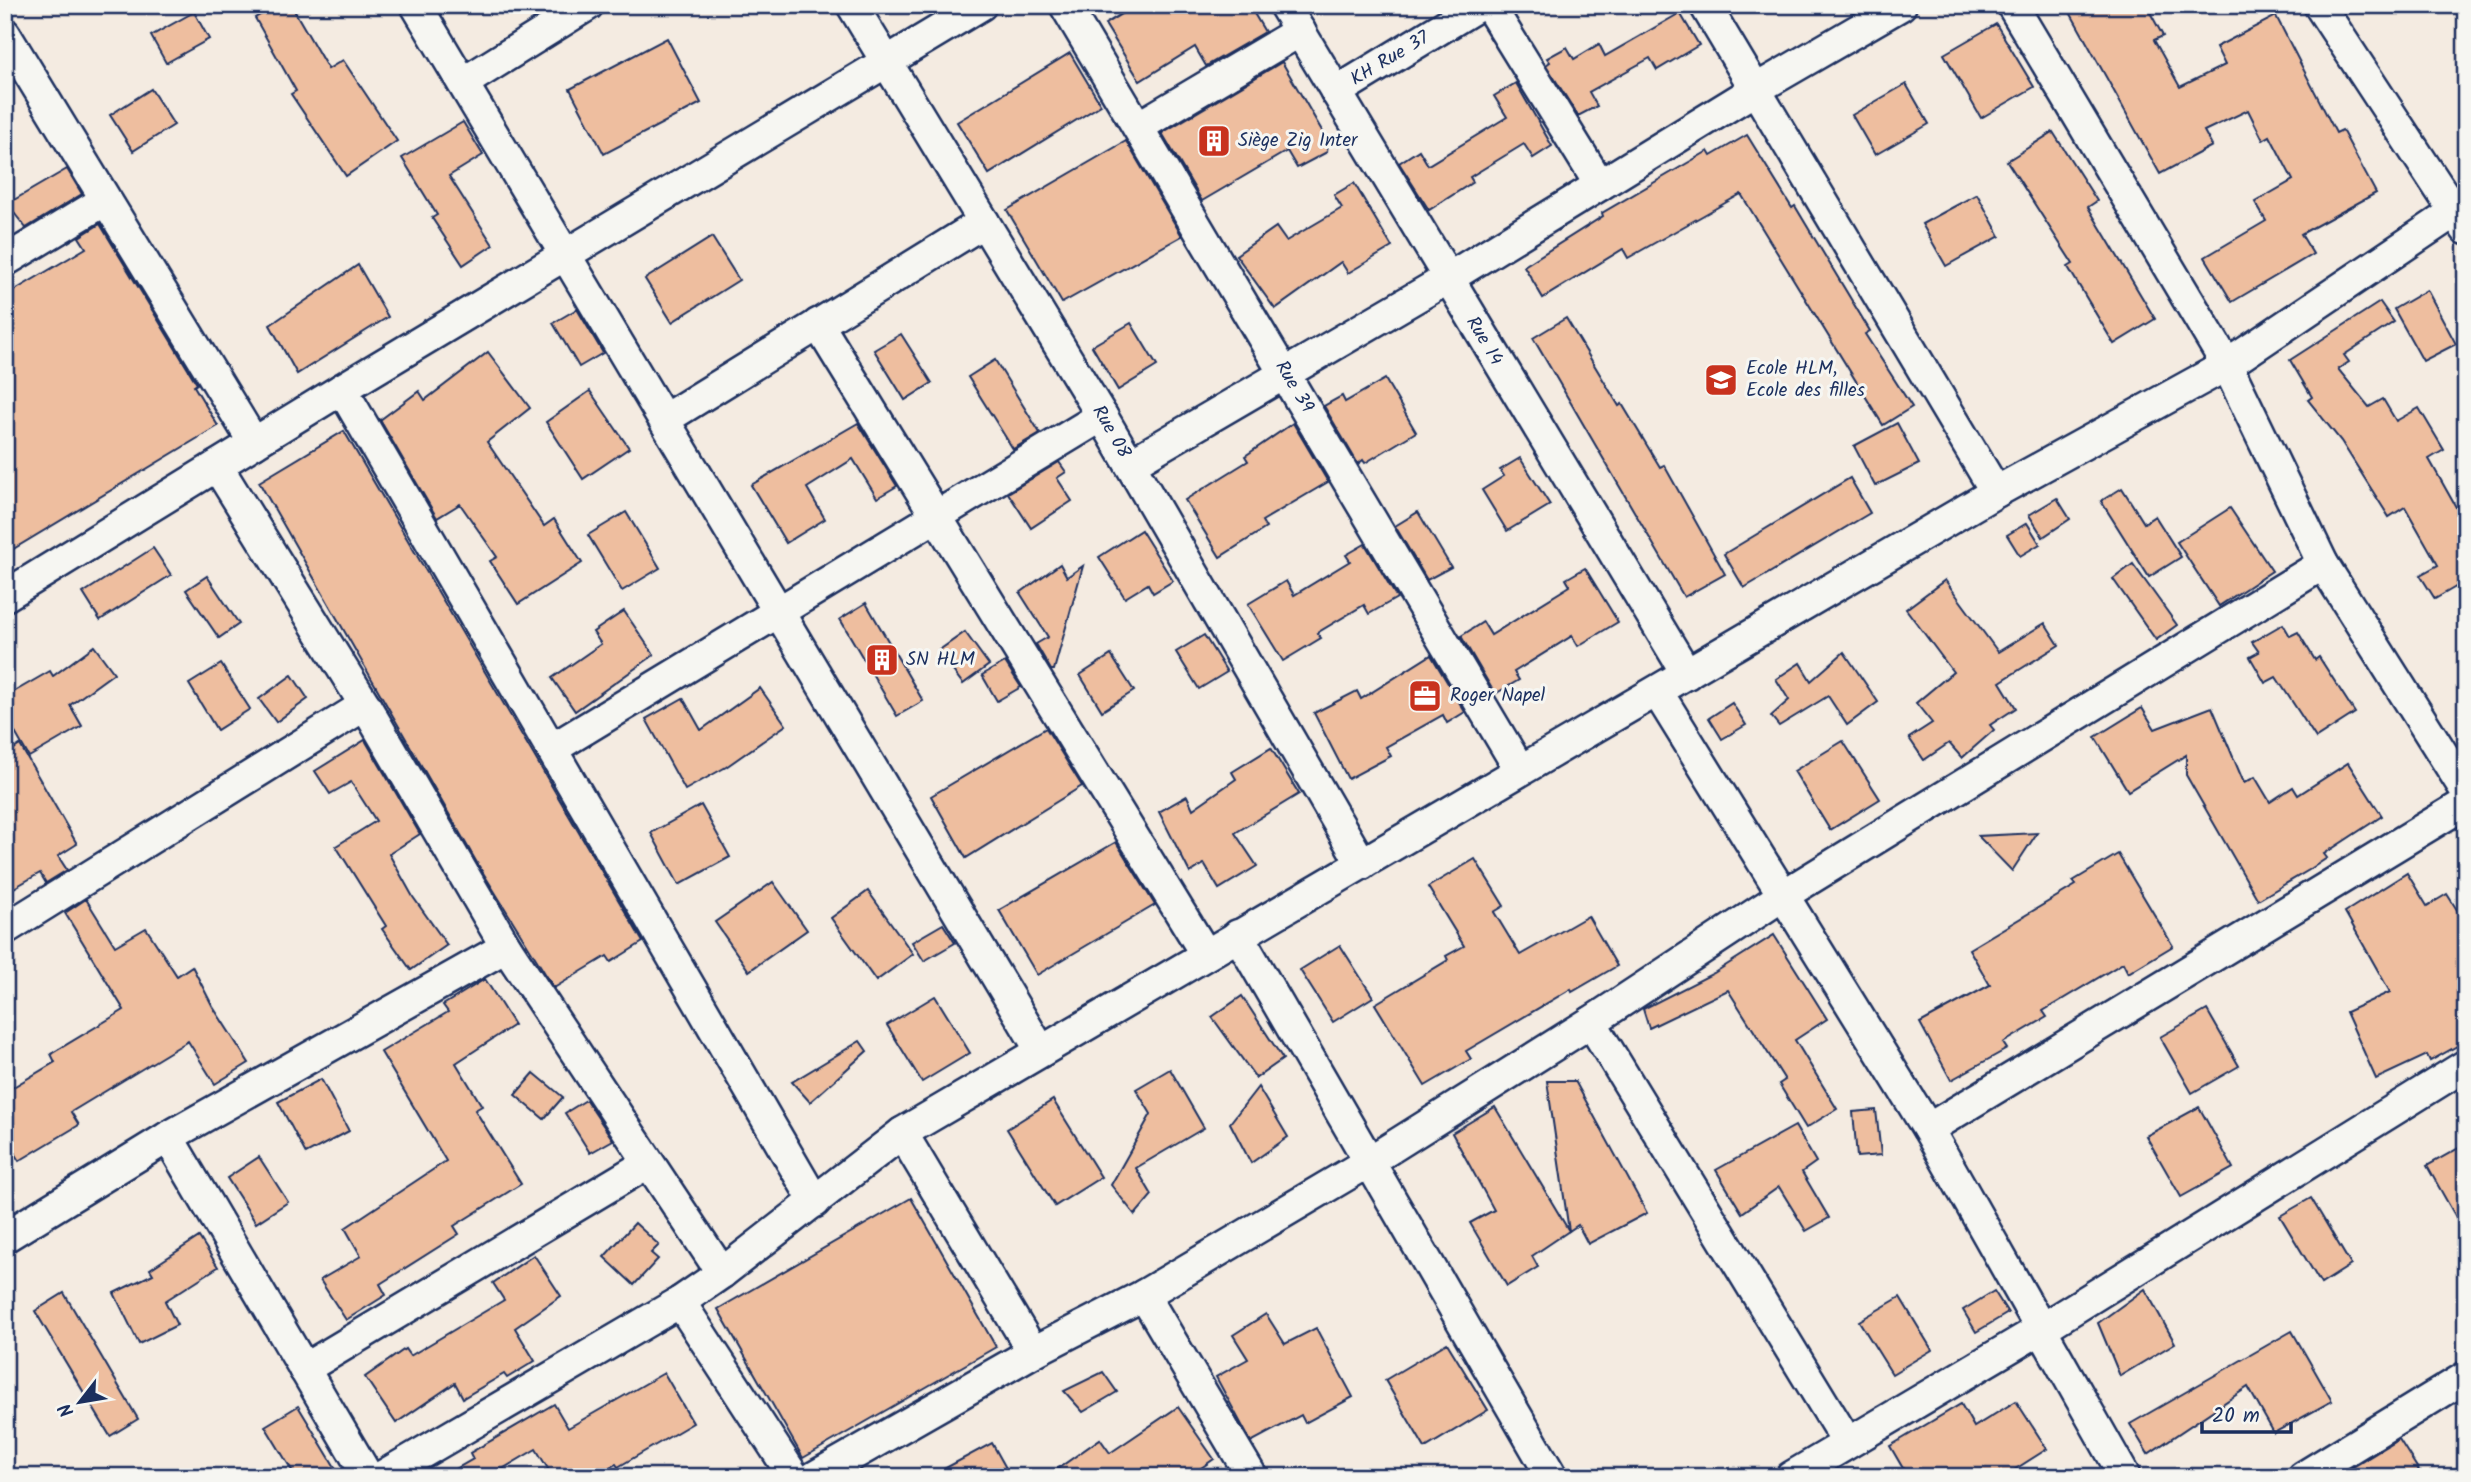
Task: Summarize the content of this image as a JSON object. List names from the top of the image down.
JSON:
{
  "streets": {
    "street": [
      "KH Rue 37",
      "Rue 14",
      "Rue 39",
      "Rue 08"
    ]
  },
  "crossings": [
    ["KH Rue 37", "Rue 14"]
  ],
  "places": {
    "building": ["Siège Zig Inter", "SN HLM"],
    "school or university": ["Ecole HLM, Ecole des filles"],
    "office": ["Roger Napel"]
  },
  "scale_bar": "20 m",
  "north": "bottom left"
}
